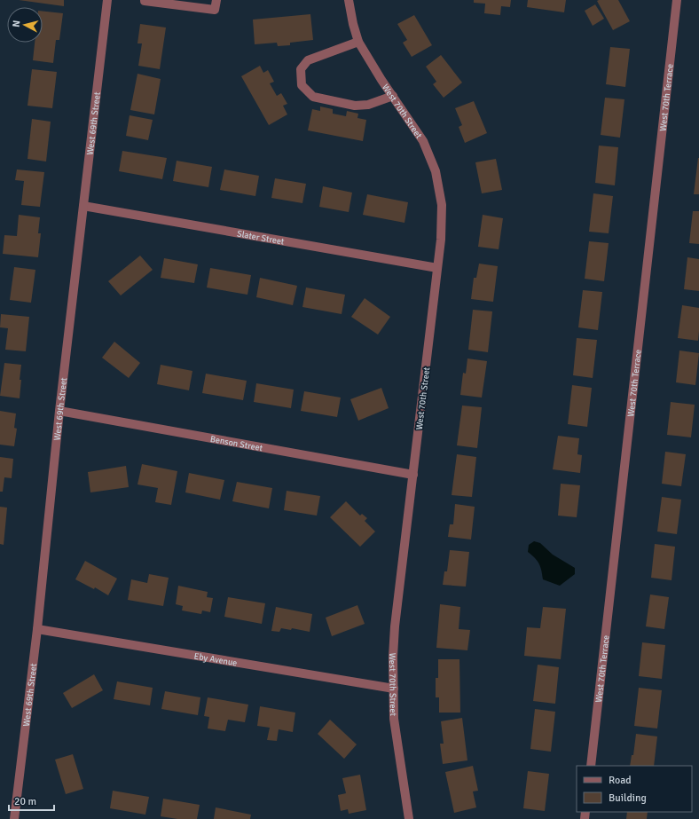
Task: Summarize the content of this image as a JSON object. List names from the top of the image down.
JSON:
{
  "streets": {
    "street": [
      "West 70th Terrace",
      "West 70th Street",
      "West 69th Street",
      "Slater Street",
      "Benson Street",
      "Eby Avenue"
    ]
  },
  "crossings": [
    ["West 70th Street", "Slater Street"],
    ["West 70th Street", "Benson Street"],
    ["West 70th Street", "Eby Avenue"],
    ["West 69th Street", "Slater Street"],
    ["West 69th Street", "Benson Street"],
    ["West 69th Street", "Eby Avenue"]
  ],
  "legend": ["Road", "Building"],
  "scale_bar": "20 m",
  "north": "left"
}
